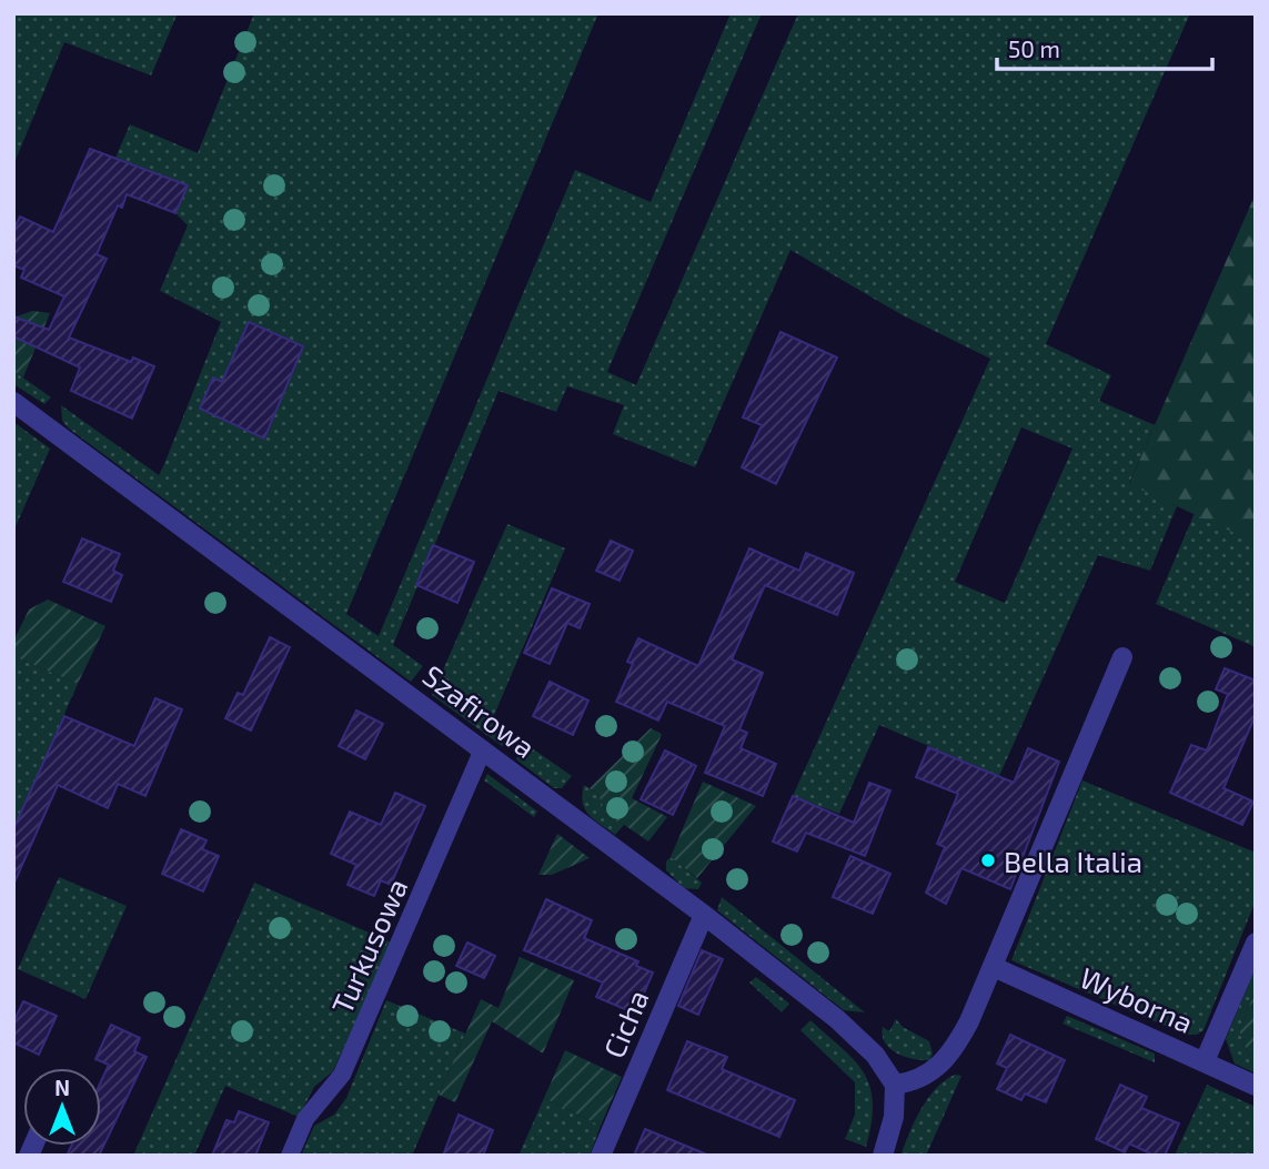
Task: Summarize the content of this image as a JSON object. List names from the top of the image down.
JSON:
{
  "streets": {
    "street": ["Szafirowa", "Wyborna", "Cicha"],
    "lane": ["Turkusowa"]
  },
  "crossings": [
    ["Szafirowa", "Turkusowa"],
    ["Szafirowa", "Cicha"]
  ],
  "places": ["Bella Italia"],
  "scale_bar": "50 m",
  "north": "top"
}
